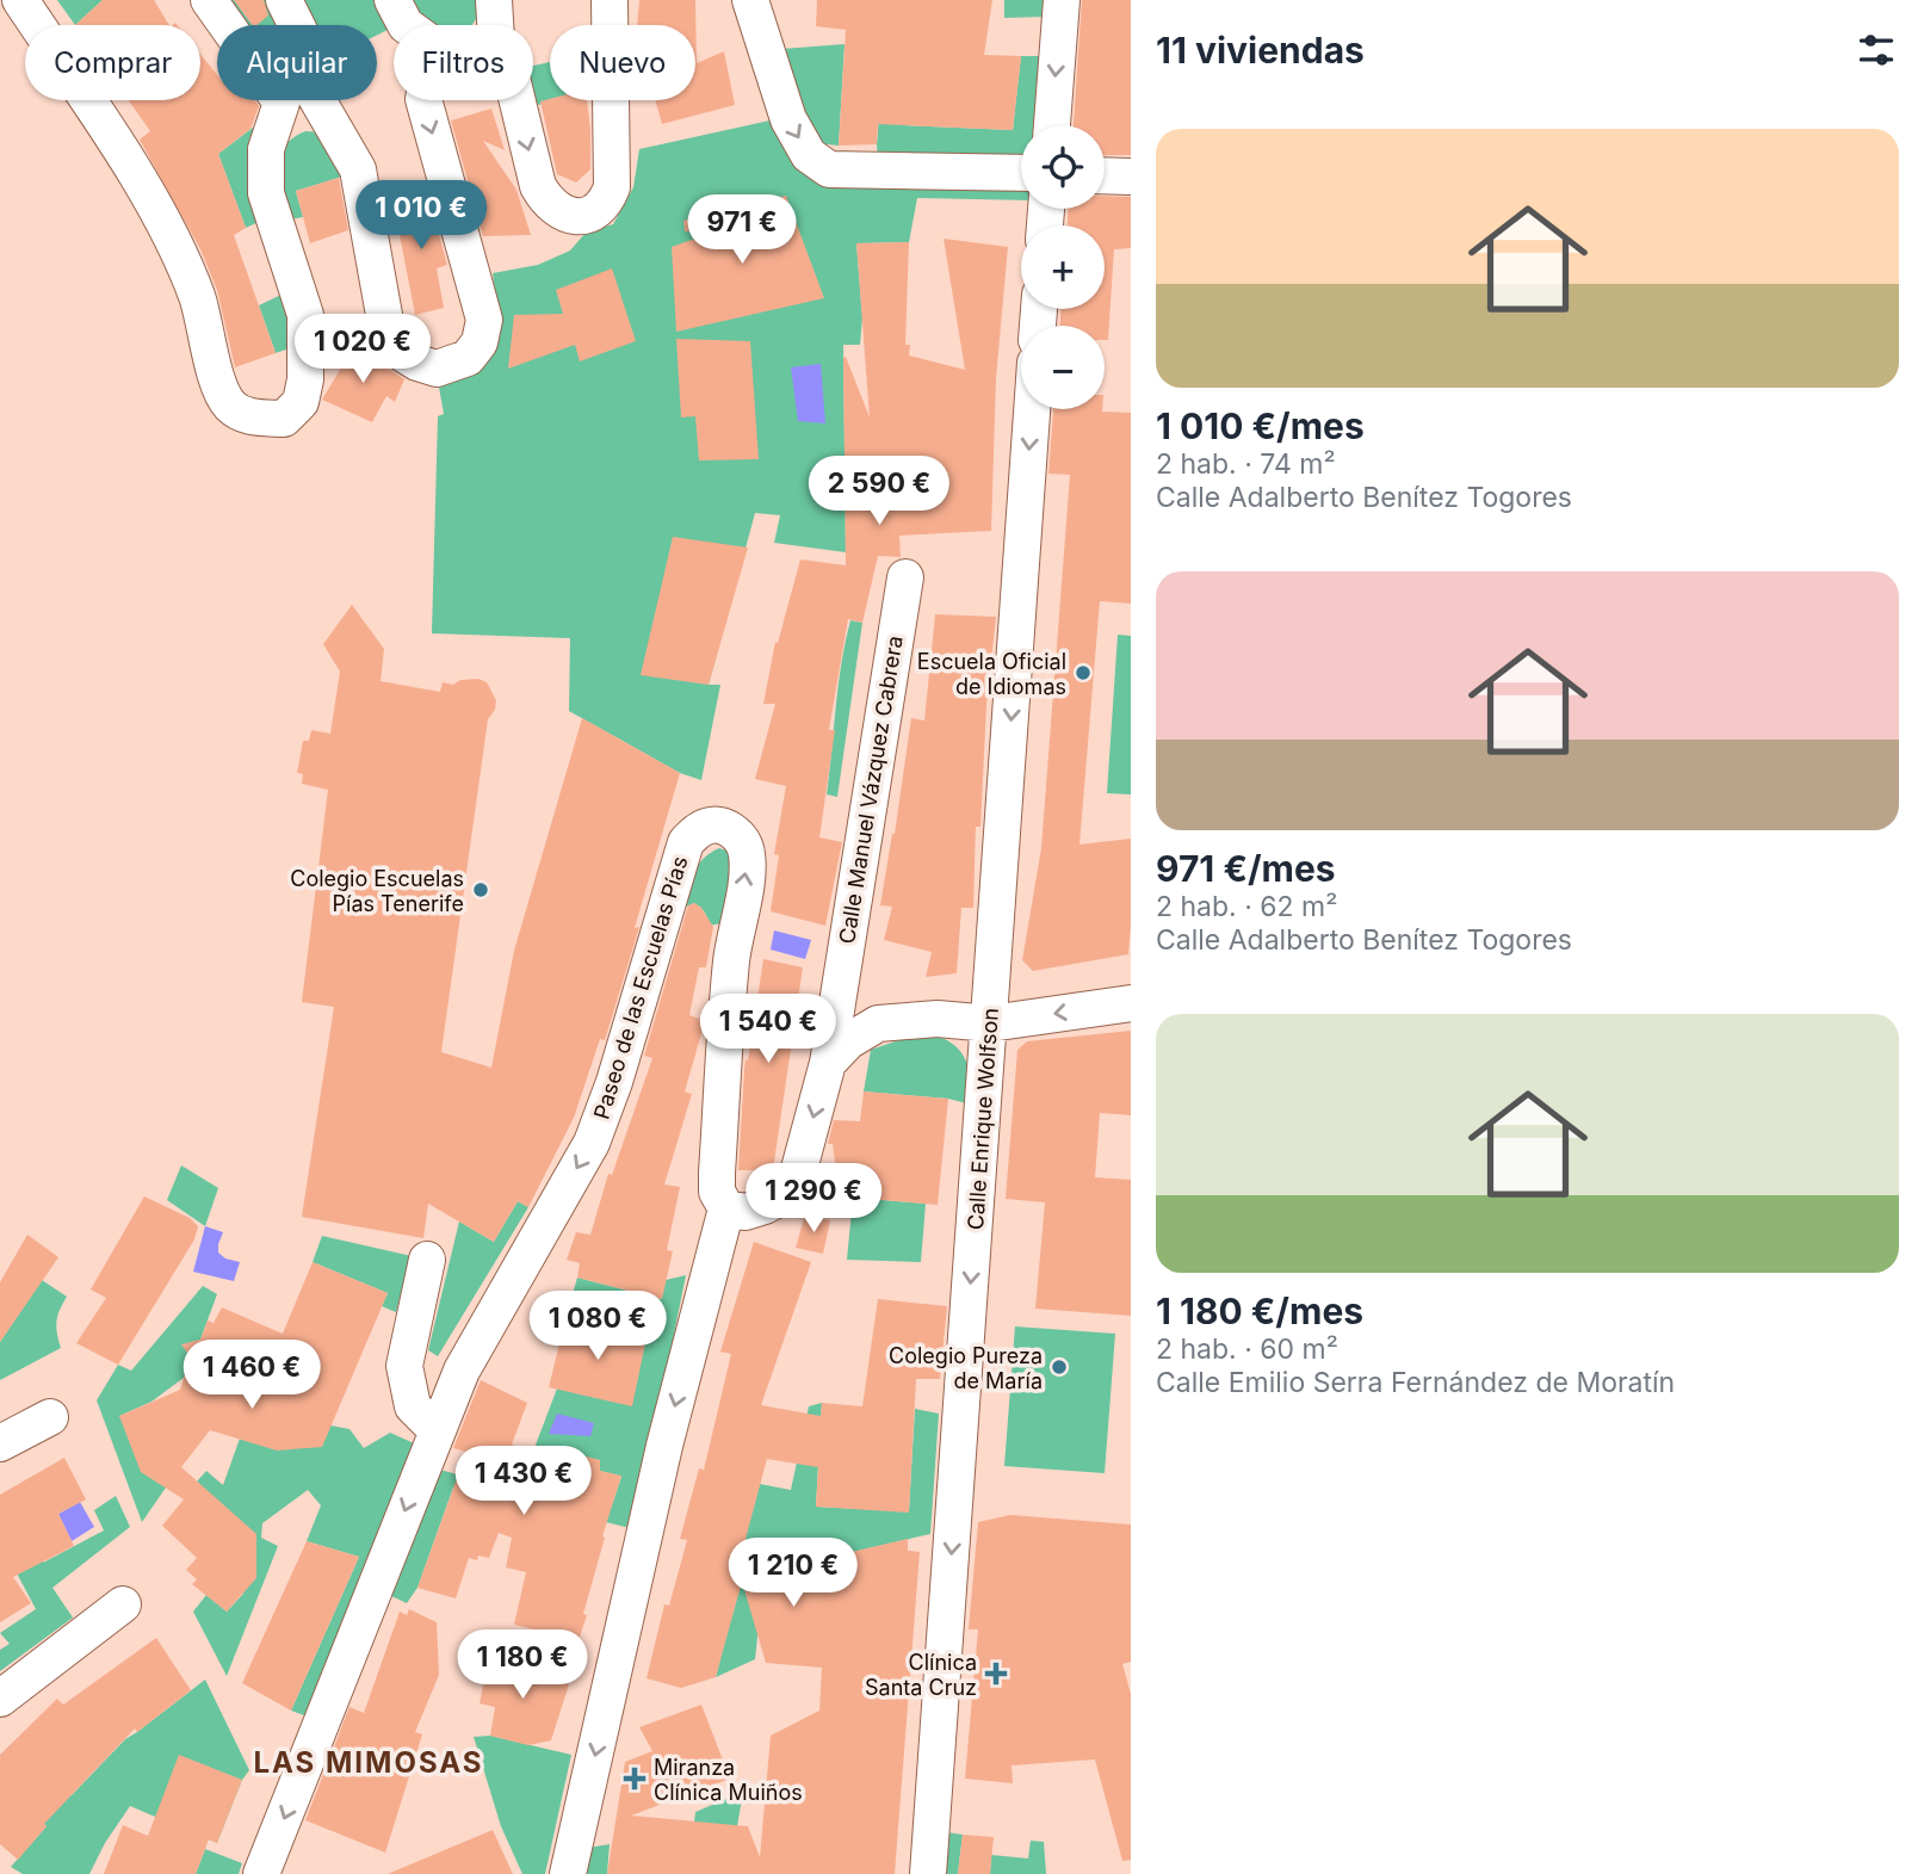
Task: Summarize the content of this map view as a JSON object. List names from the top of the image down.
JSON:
{
  "streets": {
    "street": ["Calle Manuel Vázquez Cabrera", "Paseo de las Escuelas Pías", "Calle Enrique Wolfson"]
  },
  "one_way": ["Calle Enrique Wolfson"],
  "districts": ["LAS MIMOSAS"],
  "places": {
    "other": ["Escuela Oficial de Idiomas", "Colegio Escuelas Pías Tenerife", "Colegio Pureza de María"],
    "health": ["Clínica Santa Cruz", "Miranza Clínica Muiños"]
  },
  "page": {
    "heading": "11 viviendas",
    "chip": [
      "Comprar",
      "Alquilar",
      "Filtros",
      "Nuevo"
    ],
    "list": [
      {
        "name": "1 010 €/mes",
        "note": "2 hab. · 74 m² · Calle Adalberto Benítez Togores"
      },
      {
        "name": "971 €/mes",
        "note": "2 hab. · 62 m² · Calle Adalberto Benítez Togores"
      },
      {
        "name": "1 180 €/mes",
        "note": "2 hab. · 60 m² · Calle Emilio Serra Fernández de Moratín"
      }
    ],
    "map_buttons": ["+", "−"],
    "price": [
      "1 010 €",
      "971 €",
      "1 020 €",
      "2 590 €",
      "1 540 €",
      "1 290 €",
      "1 080 €",
      "1 460 €",
      "1 430 €",
      "1 210 €",
      "1 180 €"
    ]
  }
}
